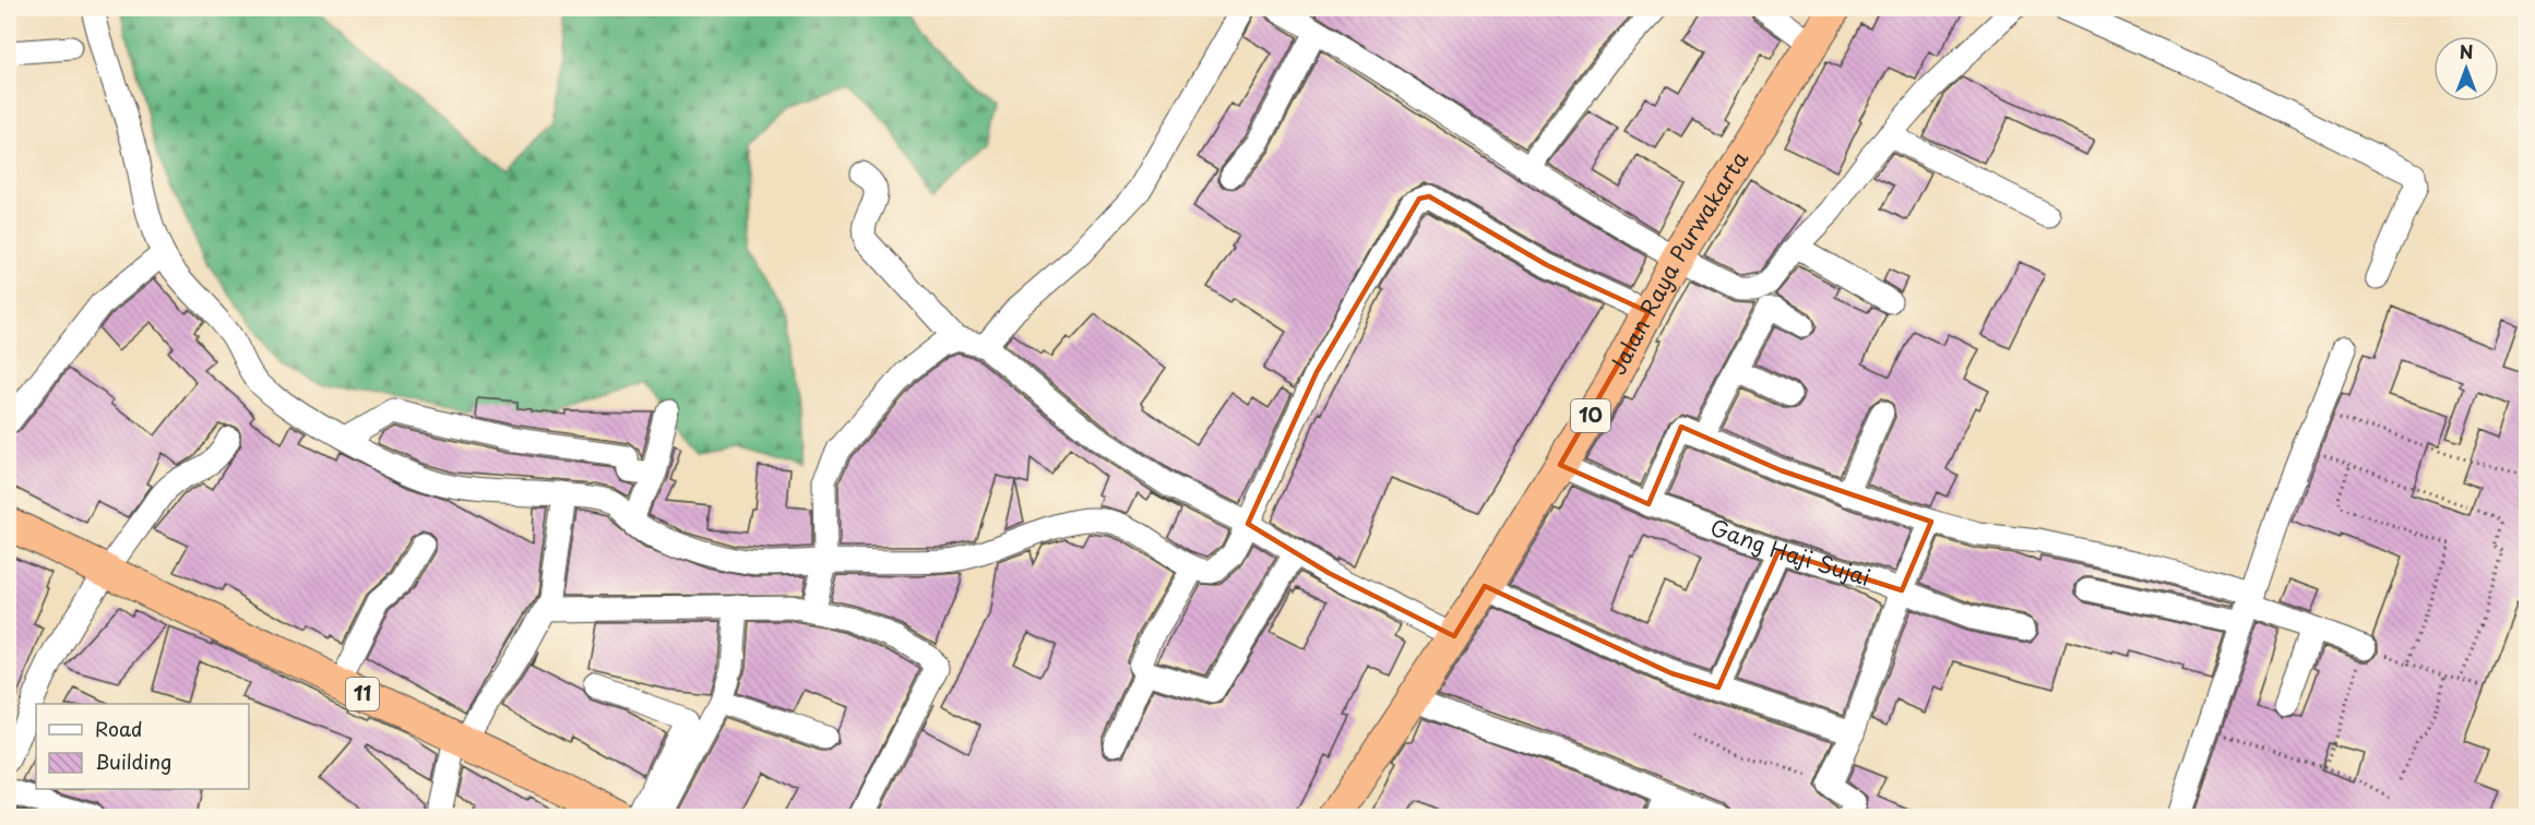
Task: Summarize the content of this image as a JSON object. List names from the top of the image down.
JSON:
{
  "streets": {
    "highway": ["Jalan Raya Purwakarta", "10", "11"],
    "street": ["Gang Haji Sujai"]
  },
  "crossings": [
    ["Jalan Raya Purwakarta", "Gang Haji Sujai"]
  ],
  "legend": ["Road", "Building"],
  "north": "top"
}
